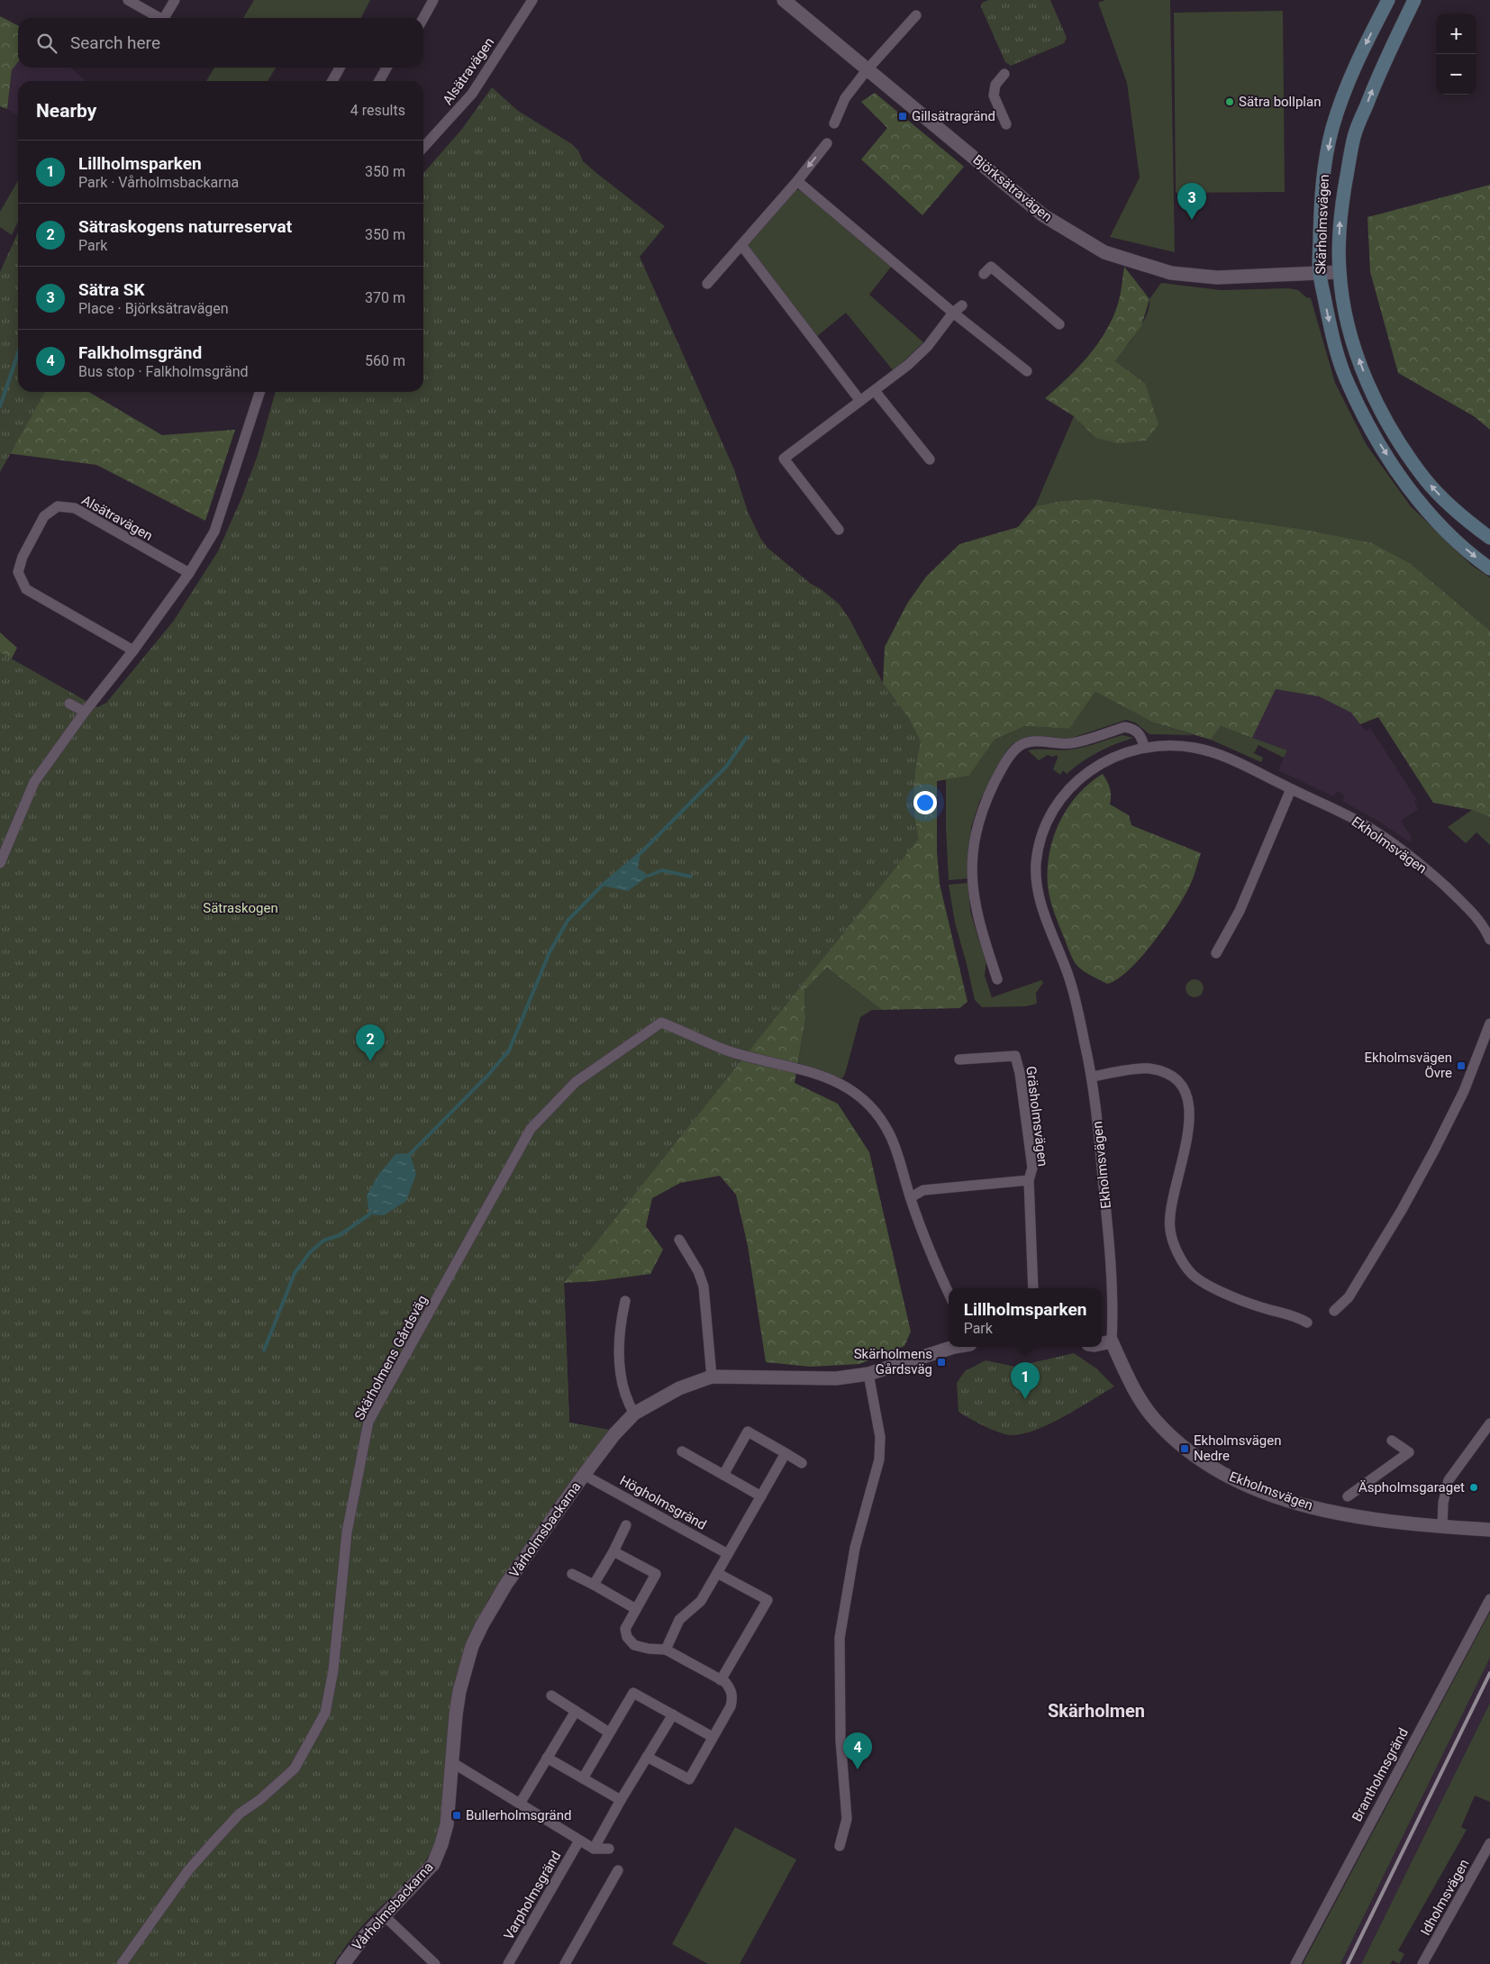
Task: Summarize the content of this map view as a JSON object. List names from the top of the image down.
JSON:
{
  "streets": {
    "main road": ["Skärholmsvägen"],
    "street": [
      "Alsätravägen",
      "Björksätravägen",
      "Ekholmsvägen",
      "Gräsholmsvägen",
      "Skärholmens Gårdsväg",
      "Högholmsgränd",
      "Vårholmsbackarna",
      "Brantholmsgränd",
      "Varpholmsgränd",
      "Idholmsvägen"
    ]
  },
  "crossings": [
    ["Björksätravägen", "Skärholmsvägen"],
    ["Gräsholmsvägen", "Skärholmens Gårdsväg"],
    ["Högholmsgränd", "Vårholmsbackarna"]
  ],
  "districts": ["Skärholmen"],
  "parks": ["Sätraskogen"],
  "places": {
    "other": ["Sätra bollplan", "Äspholmsgaraget"],
    "transit": [
      "Gillsätragränd",
      "Ekholmsvägen Övre",
      "Skärholmens Gårdsväg",
      "Ekholmsvägen Nedre",
      "Bullerholmsgränd"
    ]
  },
  "page": {
    "map_buttons": ["+", "−"],
    "search": "Search here",
    "heading": ["Nearby", "4 results"],
    "list": [
      {
        "mark": "1",
        "name": "Lillholmsparken",
        "note": "Park · Vårholmsbackarna",
        "value": "350 m"
      },
      {
        "mark": "2",
        "name": "Sätraskogens naturreservat",
        "note": "Park",
        "value": "350 m"
      },
      {
        "mark": "3",
        "name": "Sätra SK",
        "note": "Place · Björksätravägen",
        "value": "370 m"
      },
      {
        "mark": "4",
        "name": "Falkholmsgränd",
        "note": "Bus stop · Falkholmsgränd",
        "value": "560 m"
      }
    ],
    "pins": [
      "3",
      "2",
      "1",
      "4"
    ],
    "popup": ["Lillholmsparken", "Park"]
  }
}
